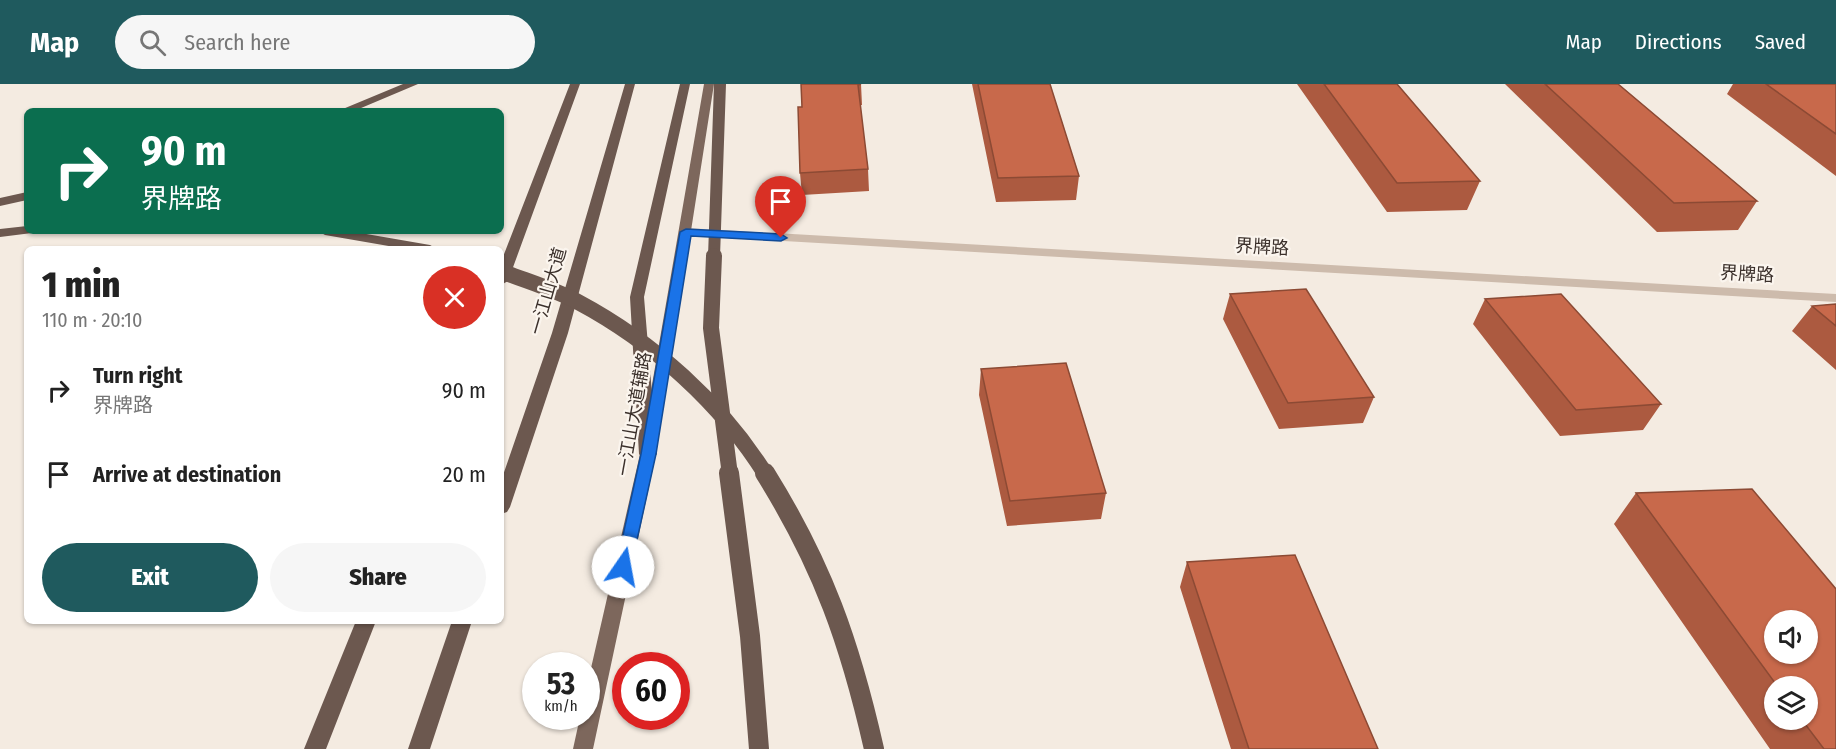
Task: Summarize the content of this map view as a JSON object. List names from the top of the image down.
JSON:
{
  "streets": {
    "highway": ["一江山大道"],
    "main road": ["一江山大道辅路"],
    "street": ["界牌路"]
  },
  "crossings": [
    ["界牌路", "一江山大道辅路"]
  ],
  "page": {
    "header": "Map",
    "search": "Search here",
    "nav": ["Map", "Directions", "Saved"],
    "turn": ["90 m", "界牌路"],
    "heading": ["1 min", "110 m · 20:10"],
    "list": [
      {
        "name": "Turn right",
        "note": "界牌路",
        "value": "90 m"
      },
      {
        "name": "Arrive at destination",
        "value": "20 m"
      }
    ],
    "buttons": ["Exit", "Share"],
    "speed": "53 km/h",
    "limit": "60"
  }
}
